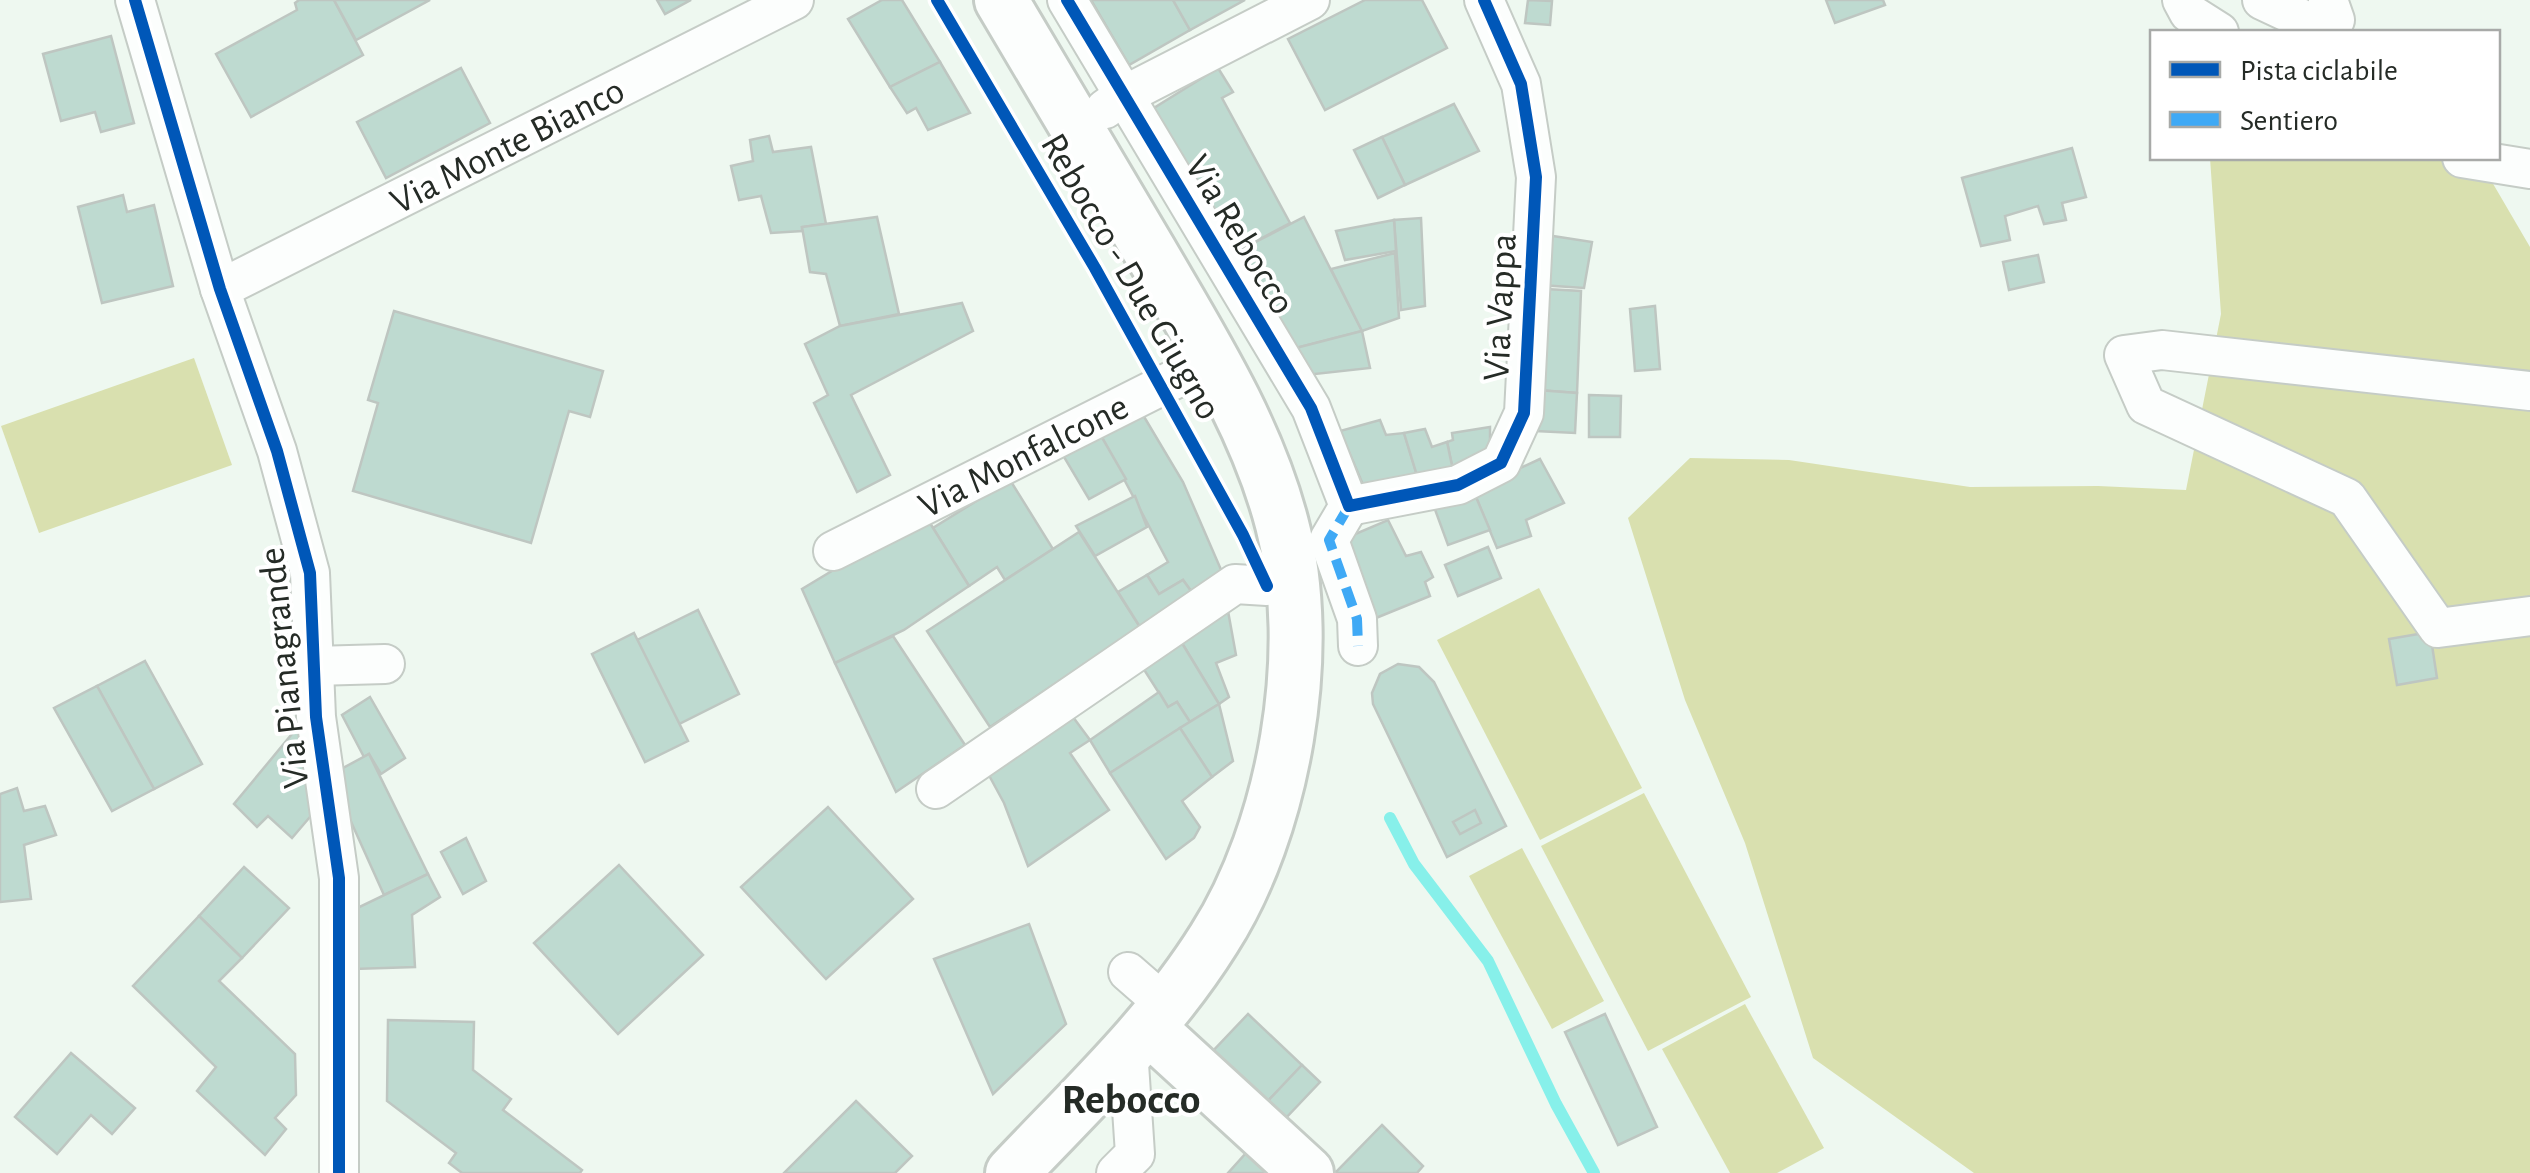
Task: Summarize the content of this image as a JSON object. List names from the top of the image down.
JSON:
{
  "streets": {
    "street": [
      "Via Monte Bianco",
      "Via Rebocco",
      "Via Vappa",
      "Via Monfalcone",
      "Via Pianagrande"
    ],
    "cycle path": ["Rebocco - Due Giugno"]
  },
  "crossings": [
    ["Via Monte Bianco", "Via Pianagrande"],
    ["Via Rebocco", "Via Vappa"]
  ],
  "districts": ["Rebocco"],
  "legend": ["Pista ciclabile", "Sentiero"]
}
